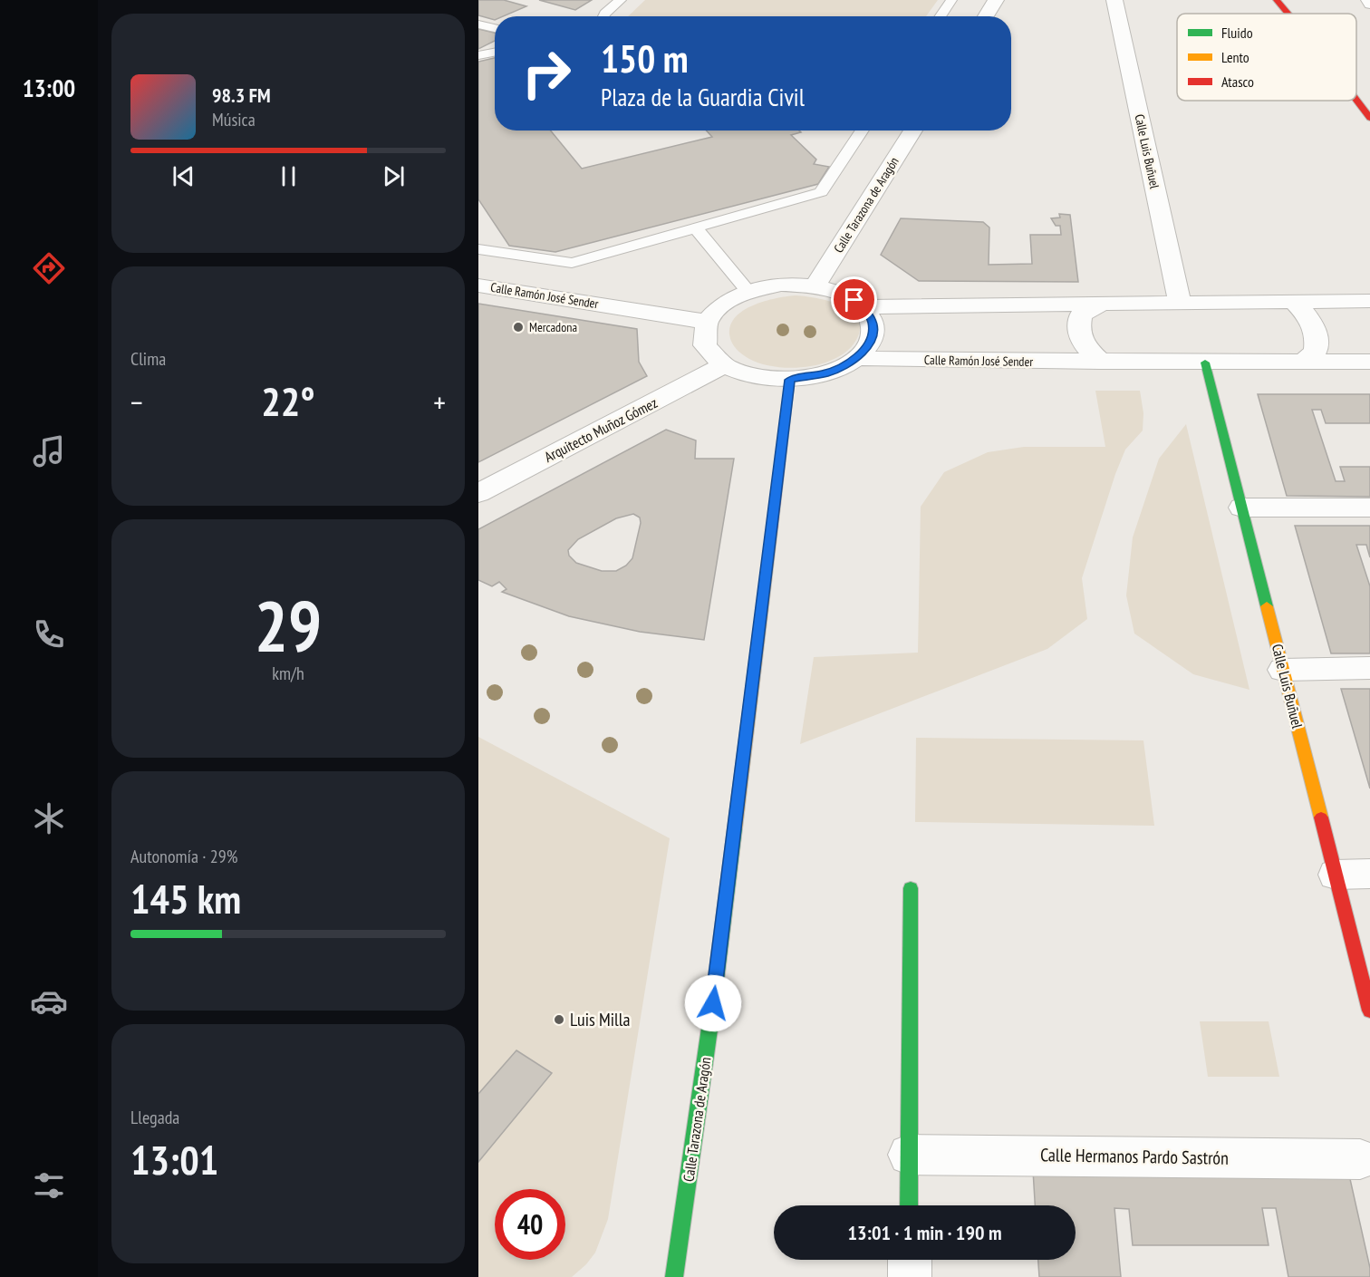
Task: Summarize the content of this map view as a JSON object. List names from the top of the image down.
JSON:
{
  "streets": {
    "street": [
      "Calle Luis Buñuel",
      "Calle Tarazona de Aragón",
      "Calle Ramón José Sender",
      "Arquitecto Muñoz Gómez",
      "Calle Hermanos Pardo Sastrón"
    ]
  },
  "crossings": [
    ["Calle Luis Buñuel", "Calle Ramón José Sender"],
    ["Calle Tarazona de Aragón", "Calle Ramón José Sender"],
    ["Calle Tarazona de Aragón", "Arquitecto Muñoz Gómez"],
    ["Calle Ramón José Sender", "Arquitecto Muñoz Gómez"]
  ],
  "places": ["Mercadona", "Luis Milla"],
  "legend": ["Fluido", "Lento", "Atasco"],
  "page": {
    "tabs": "13:00",
    "turn": ["150 m", "Plaza de la Guardia Civil"],
    "song": ["98.3 FM", "Música"],
    "tile": [
      "Clima",
      ["29", "km/h"],
      ["Autonomía · 29%", "145 km"],
      ["Llegada", "13:01"]
    ],
    "heat": ["−", "22°", "+"],
    "limit": "40",
    "trip": "13:01 · 1 min · 190 m"
  }
}
